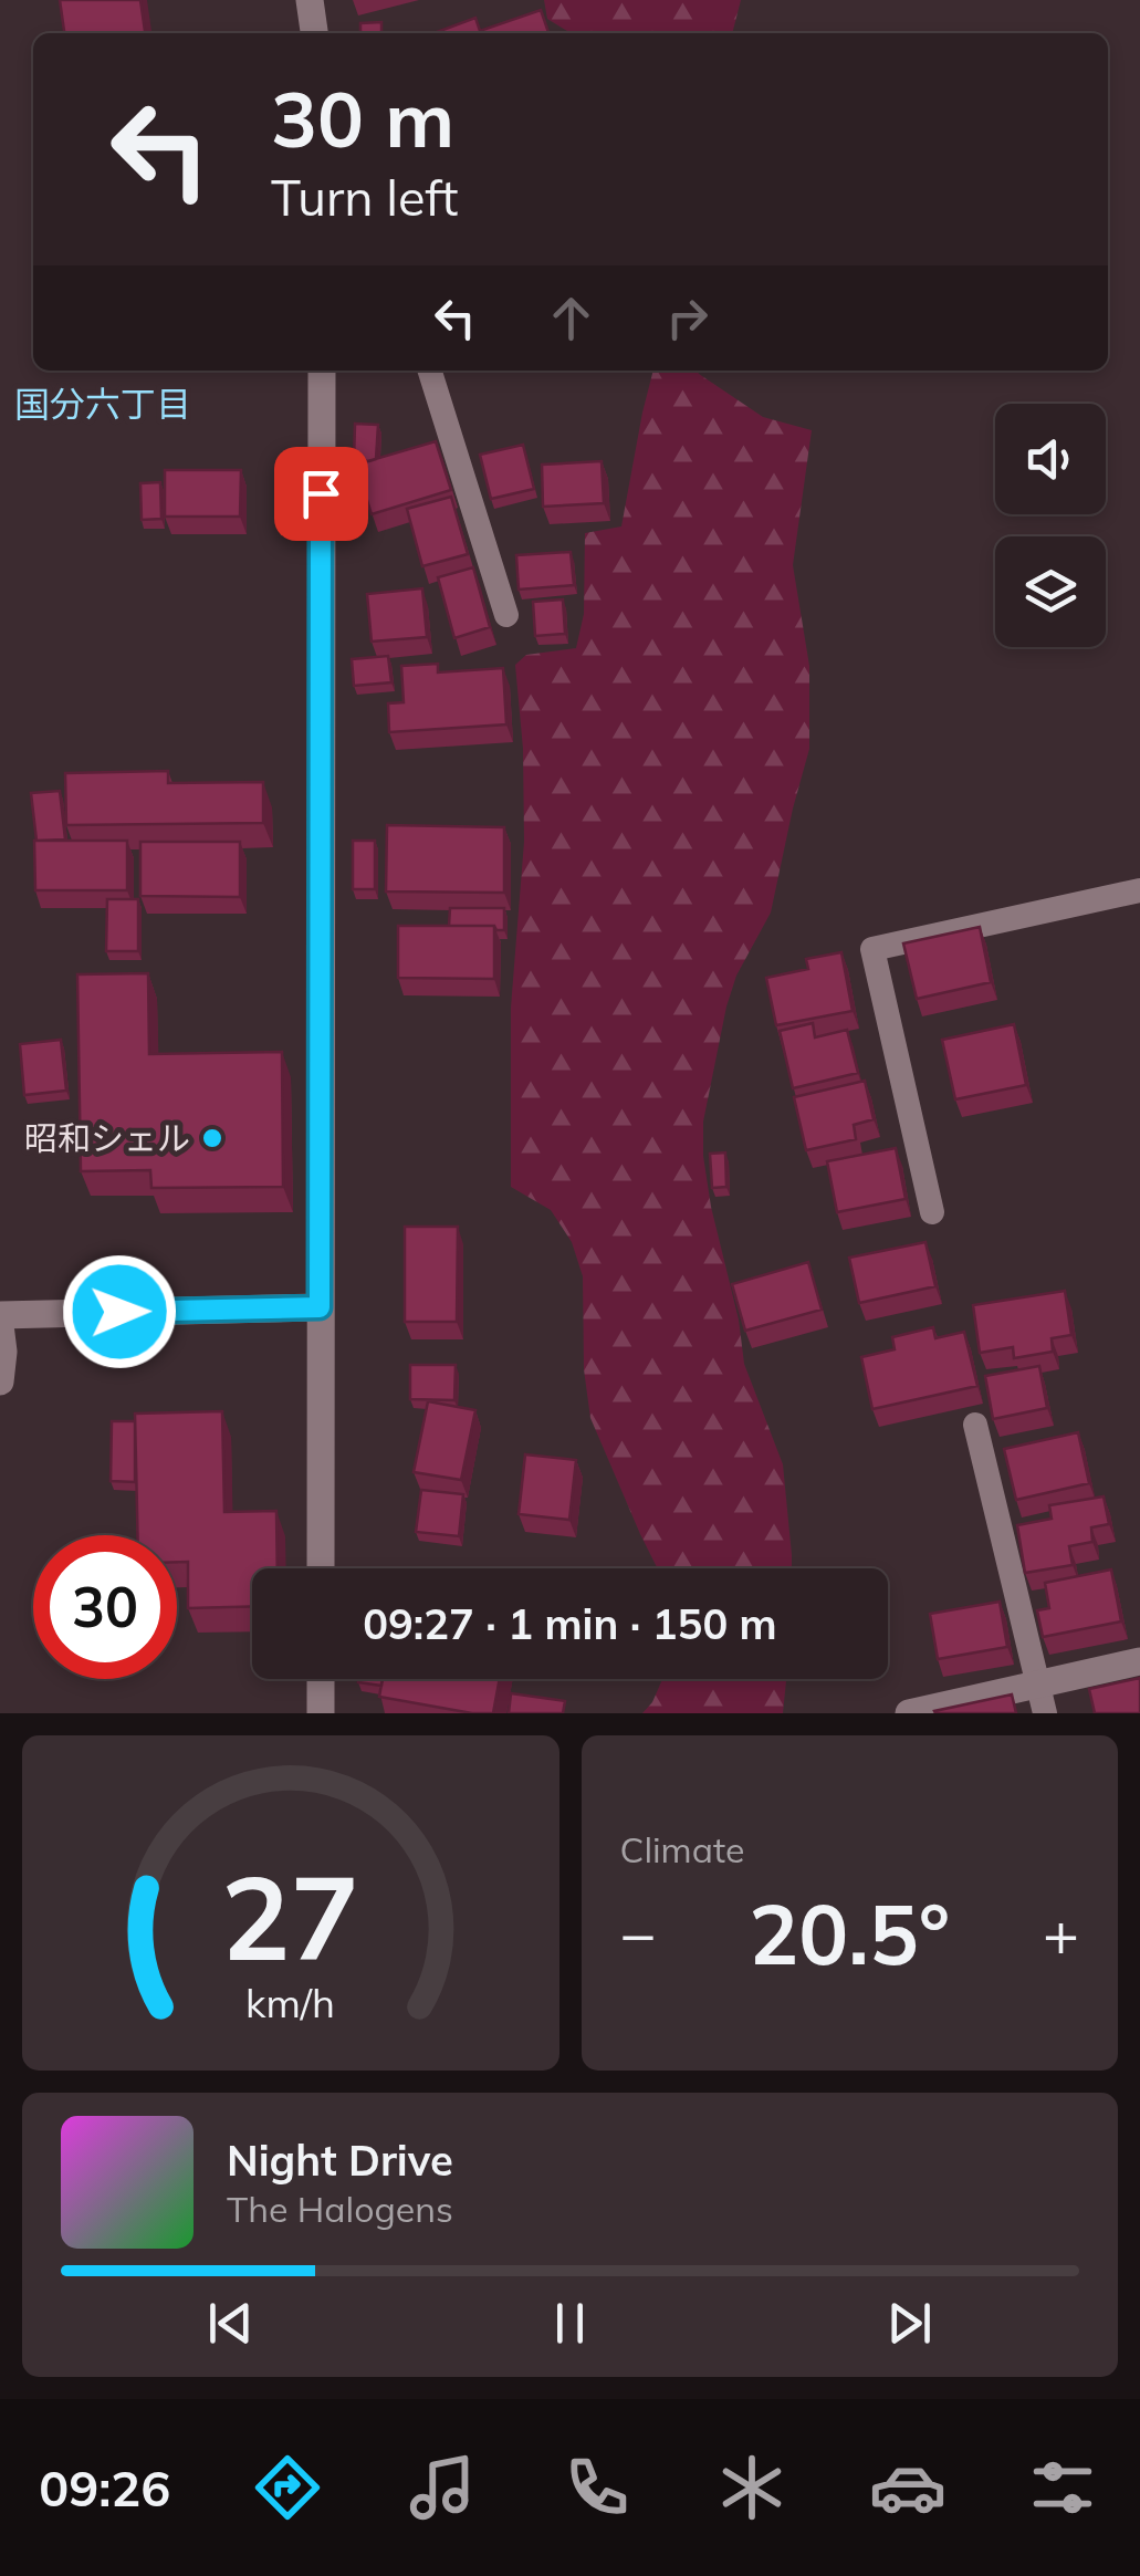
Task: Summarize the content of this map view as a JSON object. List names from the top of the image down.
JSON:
{
  "districts": ["国分六丁目"],
  "places": ["昭和シェル"],
  "page": {
    "turn": ["30 m", "Turn left"],
    "limit": "30",
    "trip": "09:27 · 1 min · 150 m",
    "tile": "Climate",
    "heat": ["−", "20.5°", "+"],
    "song": ["Night Drive", "The Halogens"],
    "tabs": "09:26",
    "gauge": ["27", "km/h"]
  }
}
